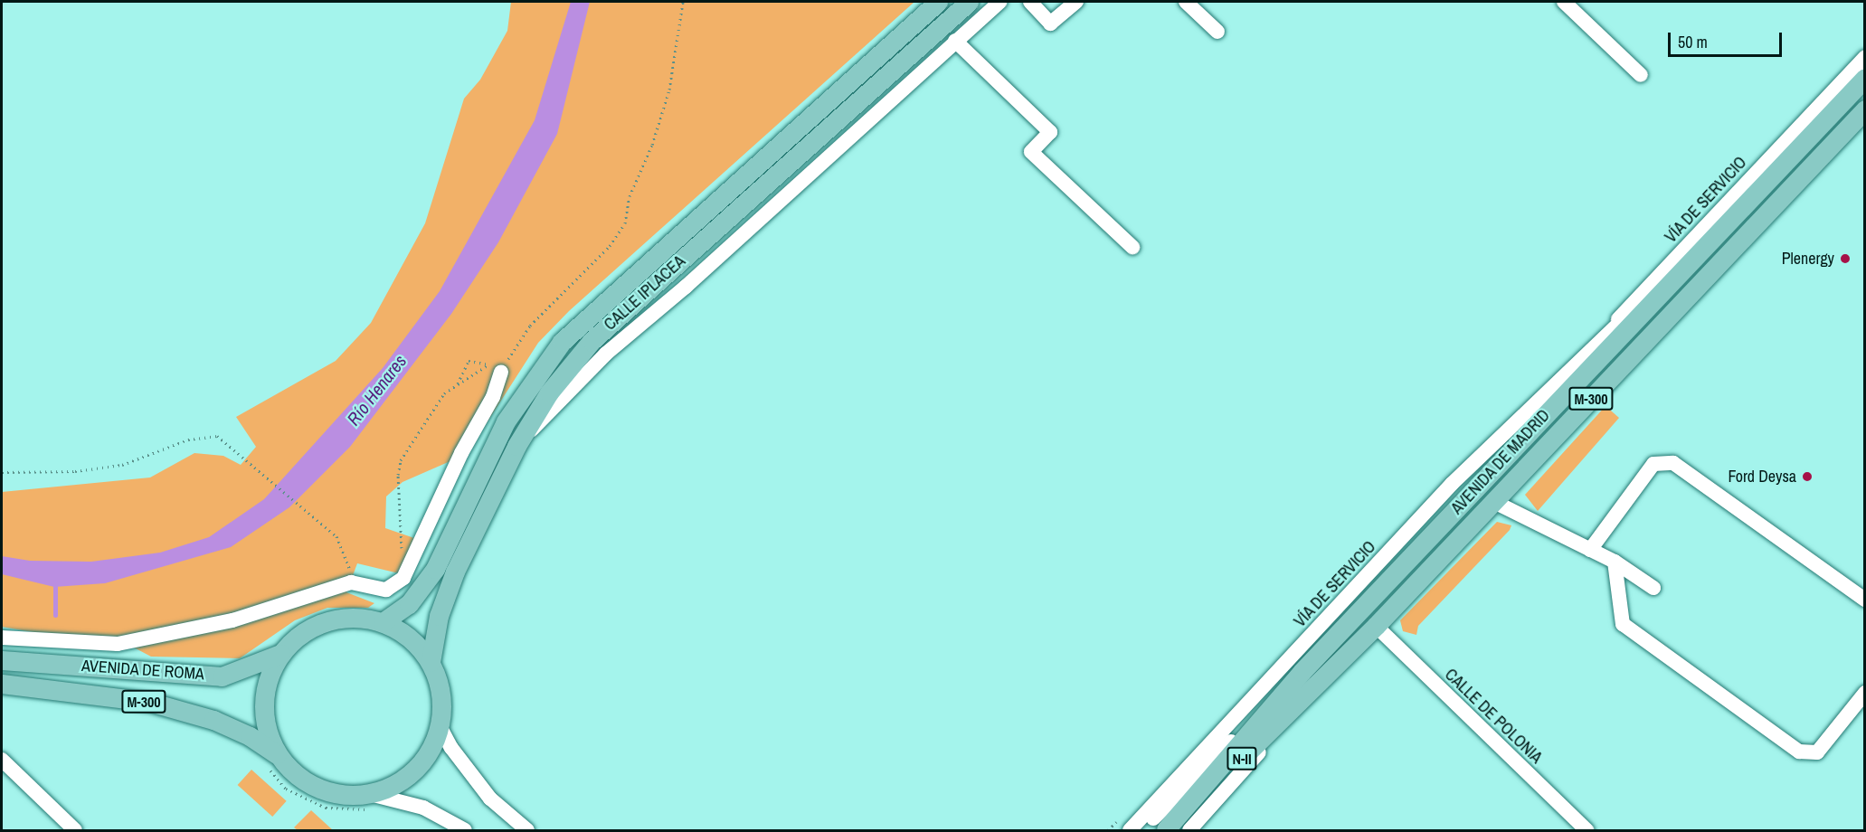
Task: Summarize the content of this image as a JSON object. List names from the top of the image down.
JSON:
{
  "streets": {
    "main road": [
      "CALLE IPLACEA",
      "M-300",
      "AVENIDA DE MADRID",
      "AVENIDA DE ROMA",
      "N-II"
    ],
    "street": ["VÍA DE SERVICIO", "CALLE DE POLONIA"]
  },
  "crossings": [
    ["VÍA DE SERVICIO", "AVENIDA DE MADRID"],
    ["CALLE IPLACEA", "M-300"],
    ["CALLE IPLACEA", "AVENIDA DE ROMA"],
    ["M-300", "AVENIDA DE MADRID"],
    ["M-300", "AVENIDA DE ROMA"],
    ["AVENIDA DE MADRID", "CALLE DE POLONIA"]
  ],
  "water": ["Río Henares"],
  "places": ["Plenergy", "Ford Deysa"],
  "scale_bar": "50 m"
}
